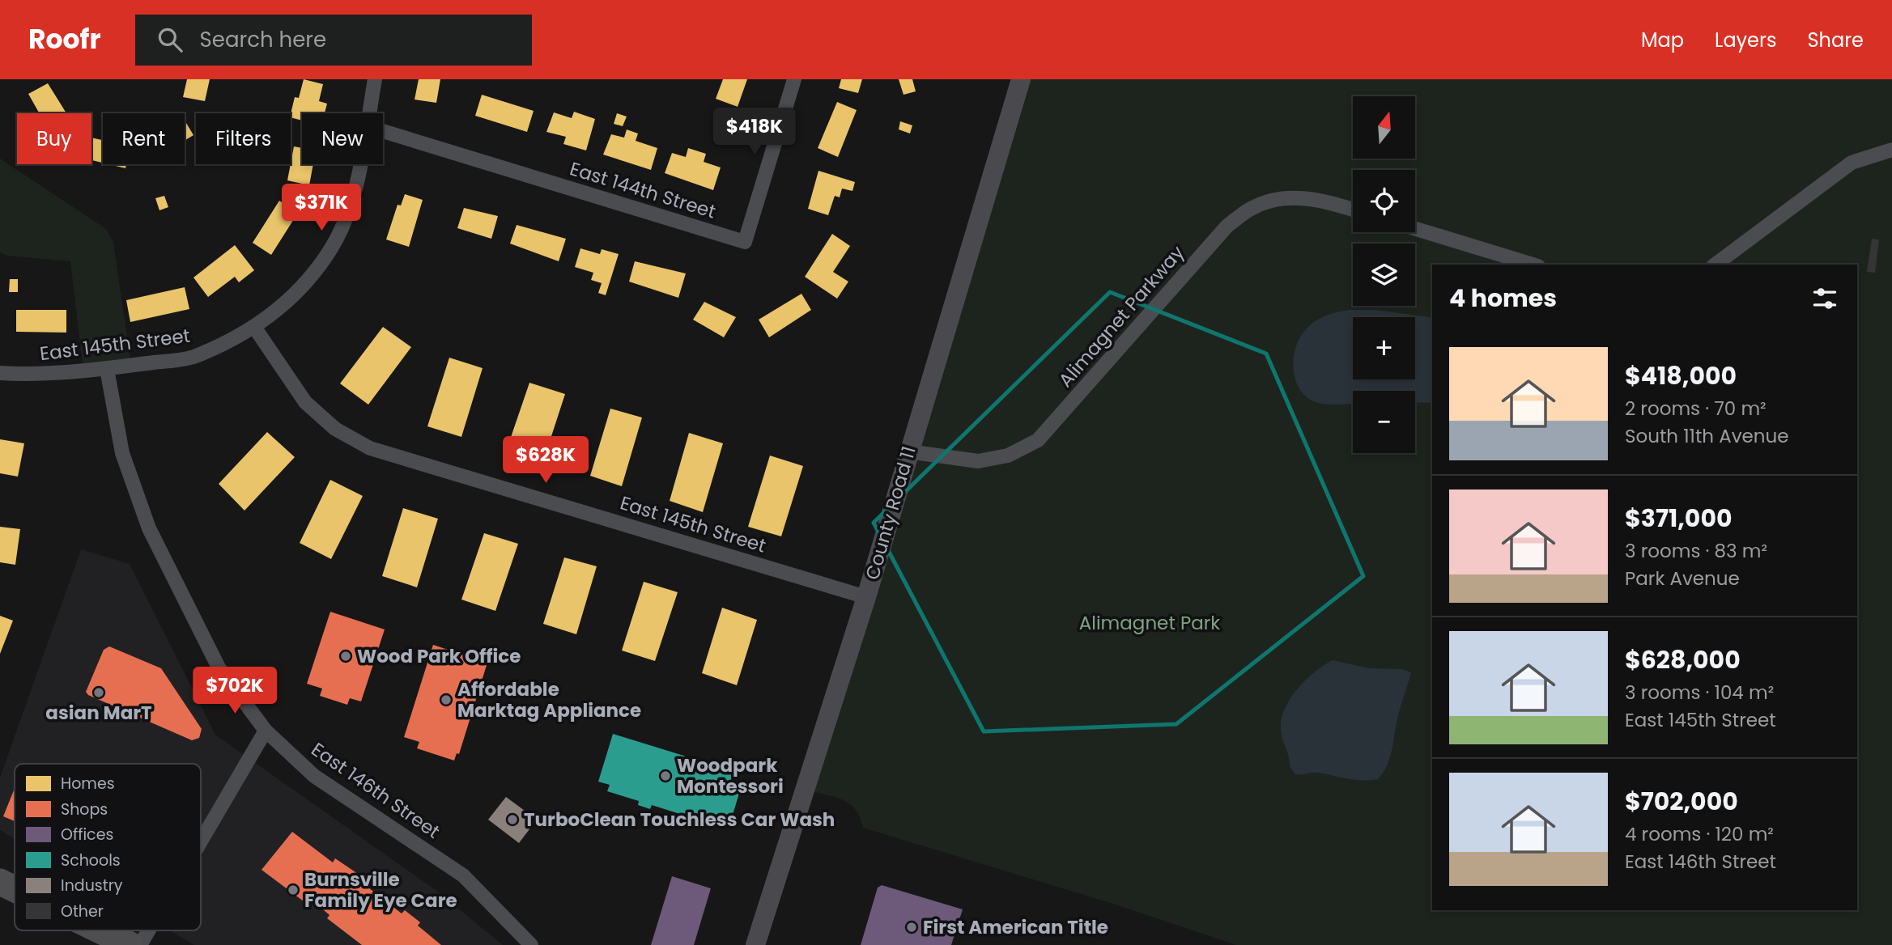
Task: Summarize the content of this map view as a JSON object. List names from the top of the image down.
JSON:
{
  "streets": {
    "street": [
      "East 144th Street",
      "Alimagnet Parkway",
      "East 145th Street",
      "County Road 11",
      "East 146th Street"
    ]
  },
  "crossings": [
    ["Alimagnet Parkway", "County Road 11"],
    ["East 145th Street", "County Road 11"],
    ["East 145th Street", "East 146th Street"]
  ],
  "parks": ["Alimagnet Park"],
  "places": [
    "Wood Park Office",
    "asian MarT",
    "Affordable Marktag Appliance",
    "Woodpark Montessori",
    "TurboClean Touchless Car Wash",
    "Burnsville Family Eye Care",
    "First American Title"
  ],
  "legend": [
    "Homes",
    "Shops",
    "Offices",
    "Schools",
    "Industry",
    "Other"
  ],
  "north": "top",
  "page": {
    "header": "Roofr",
    "search": "Search here",
    "nav": ["Map", "Layers", "Share"],
    "map_buttons": ["+", "−"],
    "price": [
      "$418K",
      "$371K",
      "$628K",
      "$702K"
    ],
    "chip": [
      "Buy",
      "Rent",
      "Filters",
      "New"
    ],
    "heading": "4 homes",
    "list": [
      {
        "name": "$418,000",
        "note": "2 rooms · 70 m² · South 11th Avenue"
      },
      {
        "name": "$371,000",
        "note": "3 rooms · 83 m² · Park Avenue"
      },
      {
        "name": "$628,000",
        "note": "3 rooms · 104 m² · East 145th Street"
      },
      {
        "name": "$702,000",
        "note": "4 rooms · 120 m² · East 146th Street"
      }
    ]
  }
}
